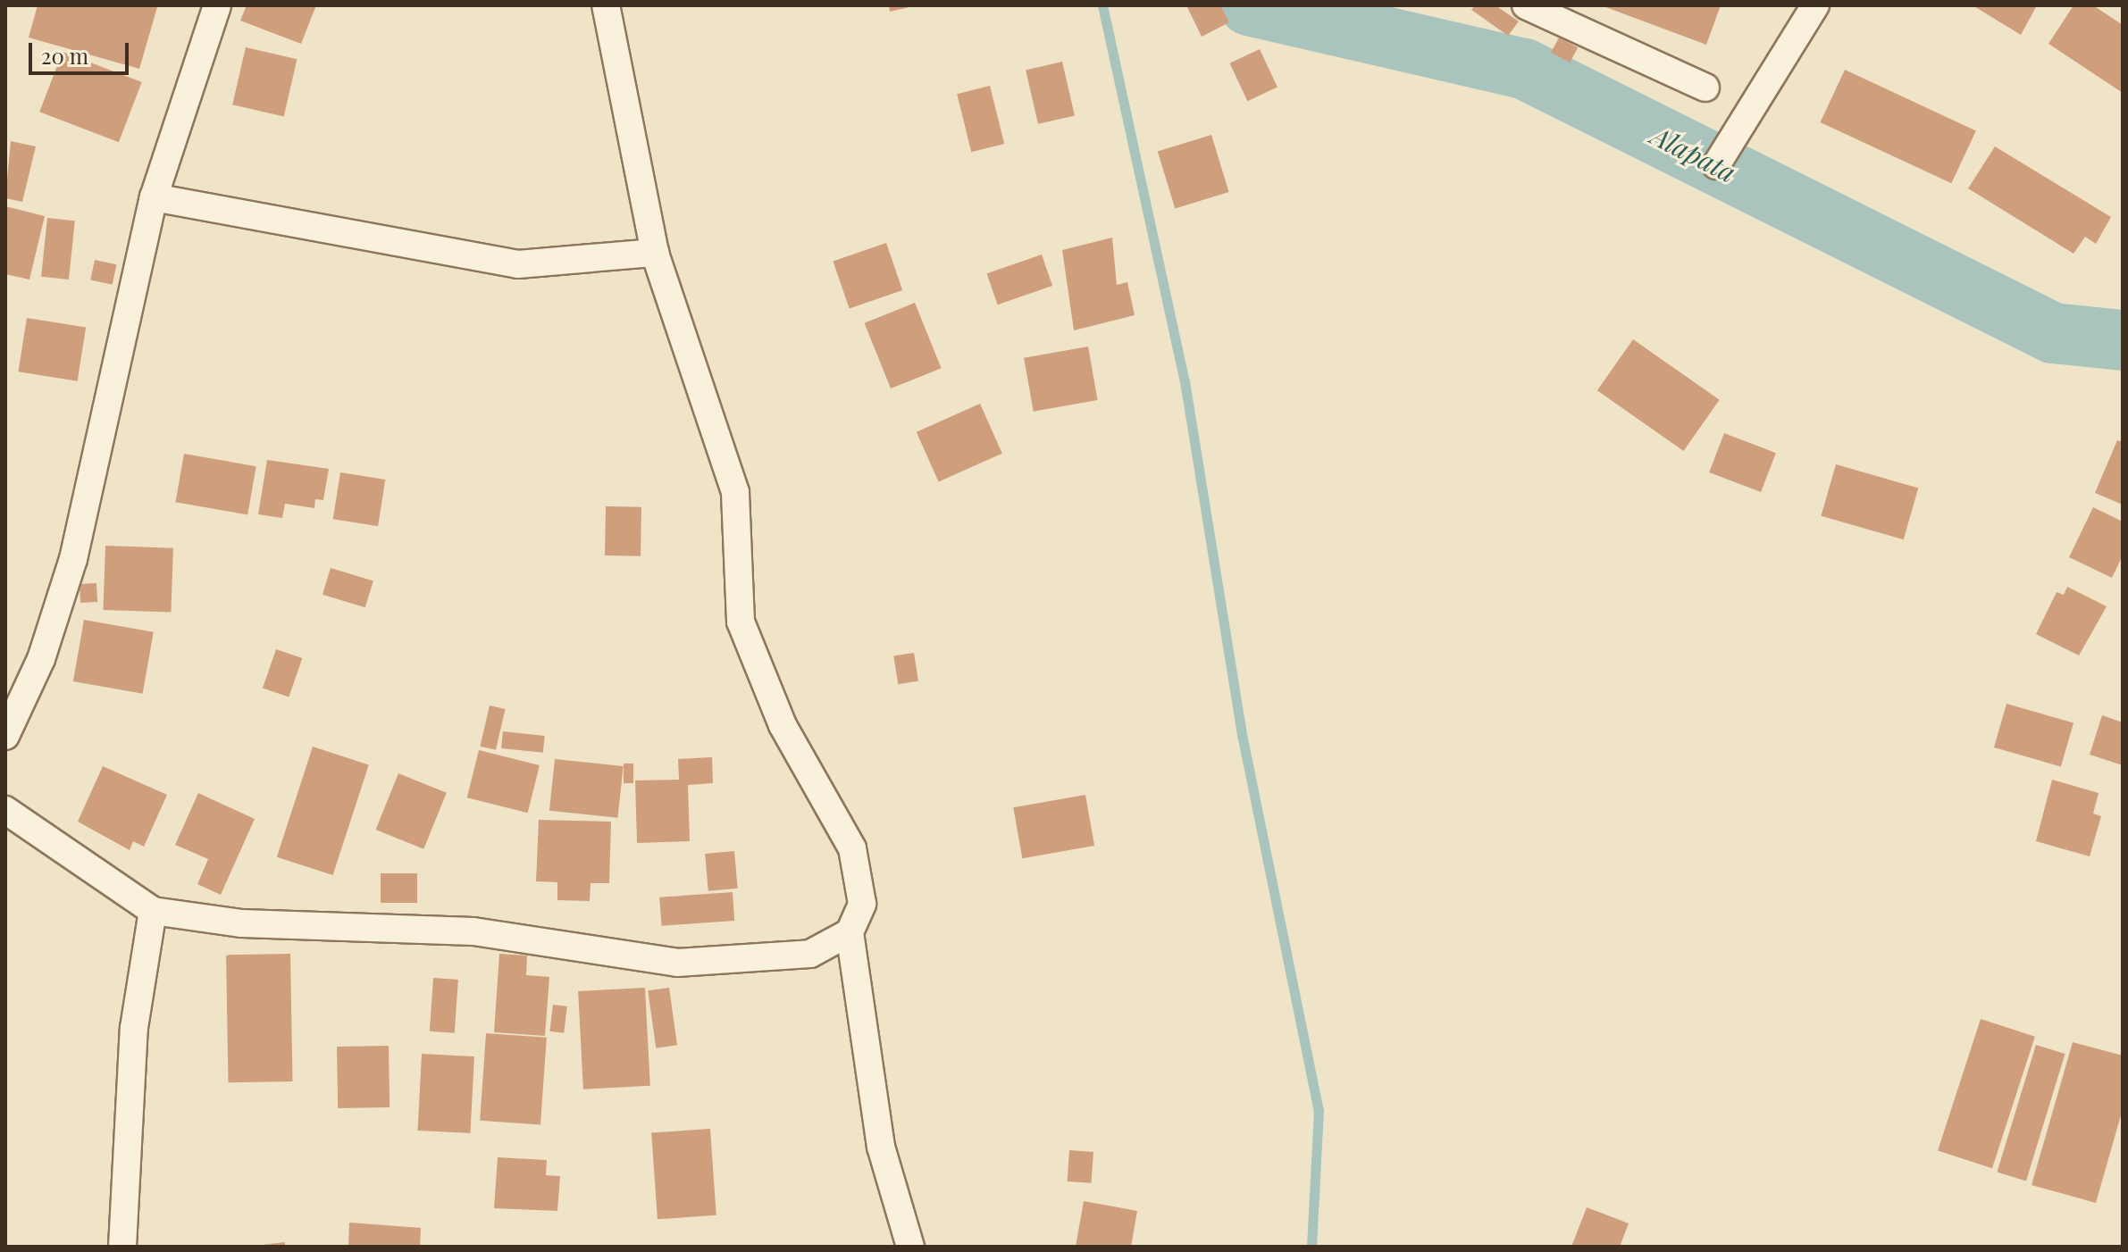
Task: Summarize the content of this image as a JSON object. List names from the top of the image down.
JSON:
{
  "water": ["Alapata"],
  "scale_bar": "20 m"
}
